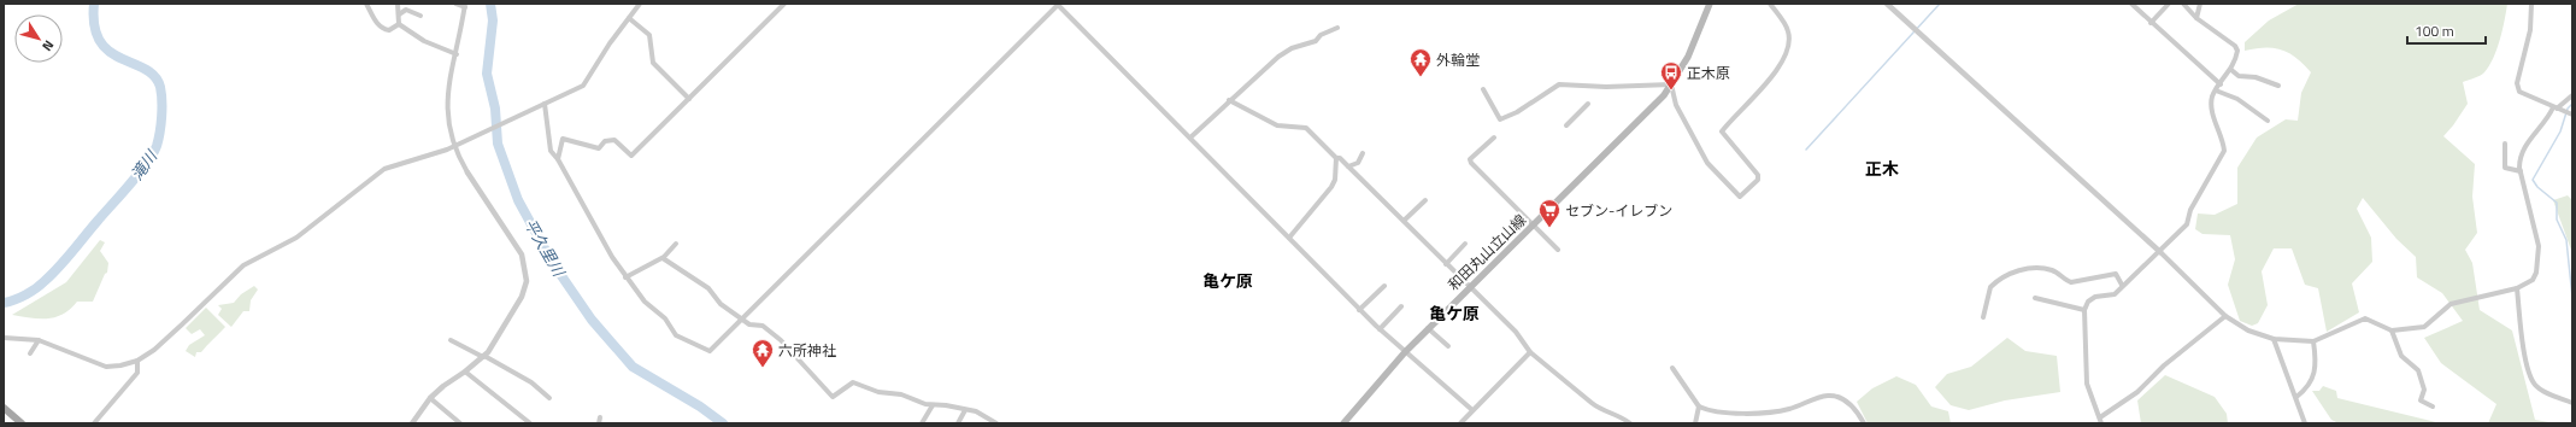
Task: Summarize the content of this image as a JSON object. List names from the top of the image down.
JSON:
{
  "streets": {
    "main road": ["和田丸山立山線"]
  },
  "districts": ["正木", "亀ケ原", "亀ケ原"],
  "water": ["滝川", "平久里川"],
  "places": {
    "temple": ["外輪堂", "六所神社"],
    "bus stop": ["正木原"],
    "supermarket": ["セブン-イレブン"]
  },
  "scale_bar": "100 m",
  "north": "bottom right"
}
